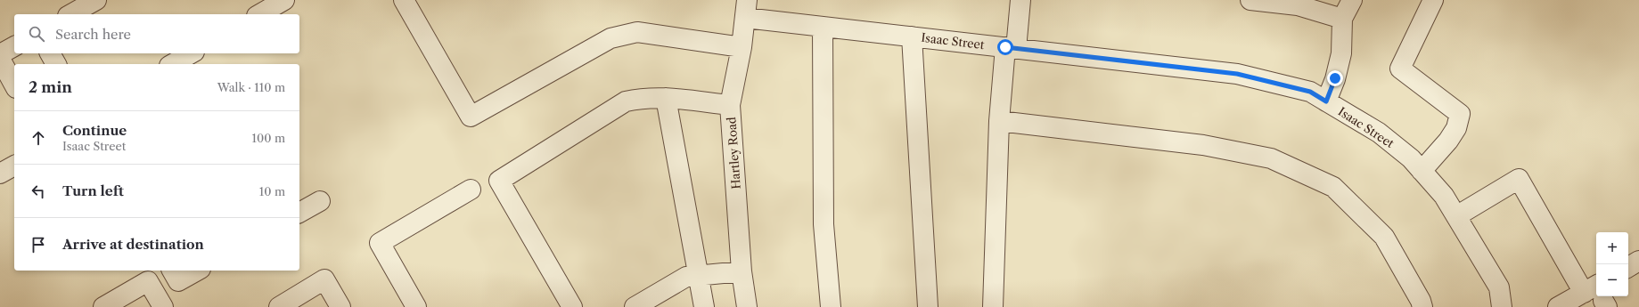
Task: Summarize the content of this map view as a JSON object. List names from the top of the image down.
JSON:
{
  "streets": {
    "street": ["Isaac Street", "Hartley Road"]
  },
  "crossings": [
    ["Isaac Street", "Hartley Road"]
  ],
  "page": {
    "search": "Search here",
    "heading": ["2 min", "Walk · 110 m"],
    "list": [
      ["Continue", "Isaac Street", "100 m"],
      ["Turn left", "10 m"],
      "Arrive at destination"
    ],
    "map_buttons": ["+", "−"]
  }
}
